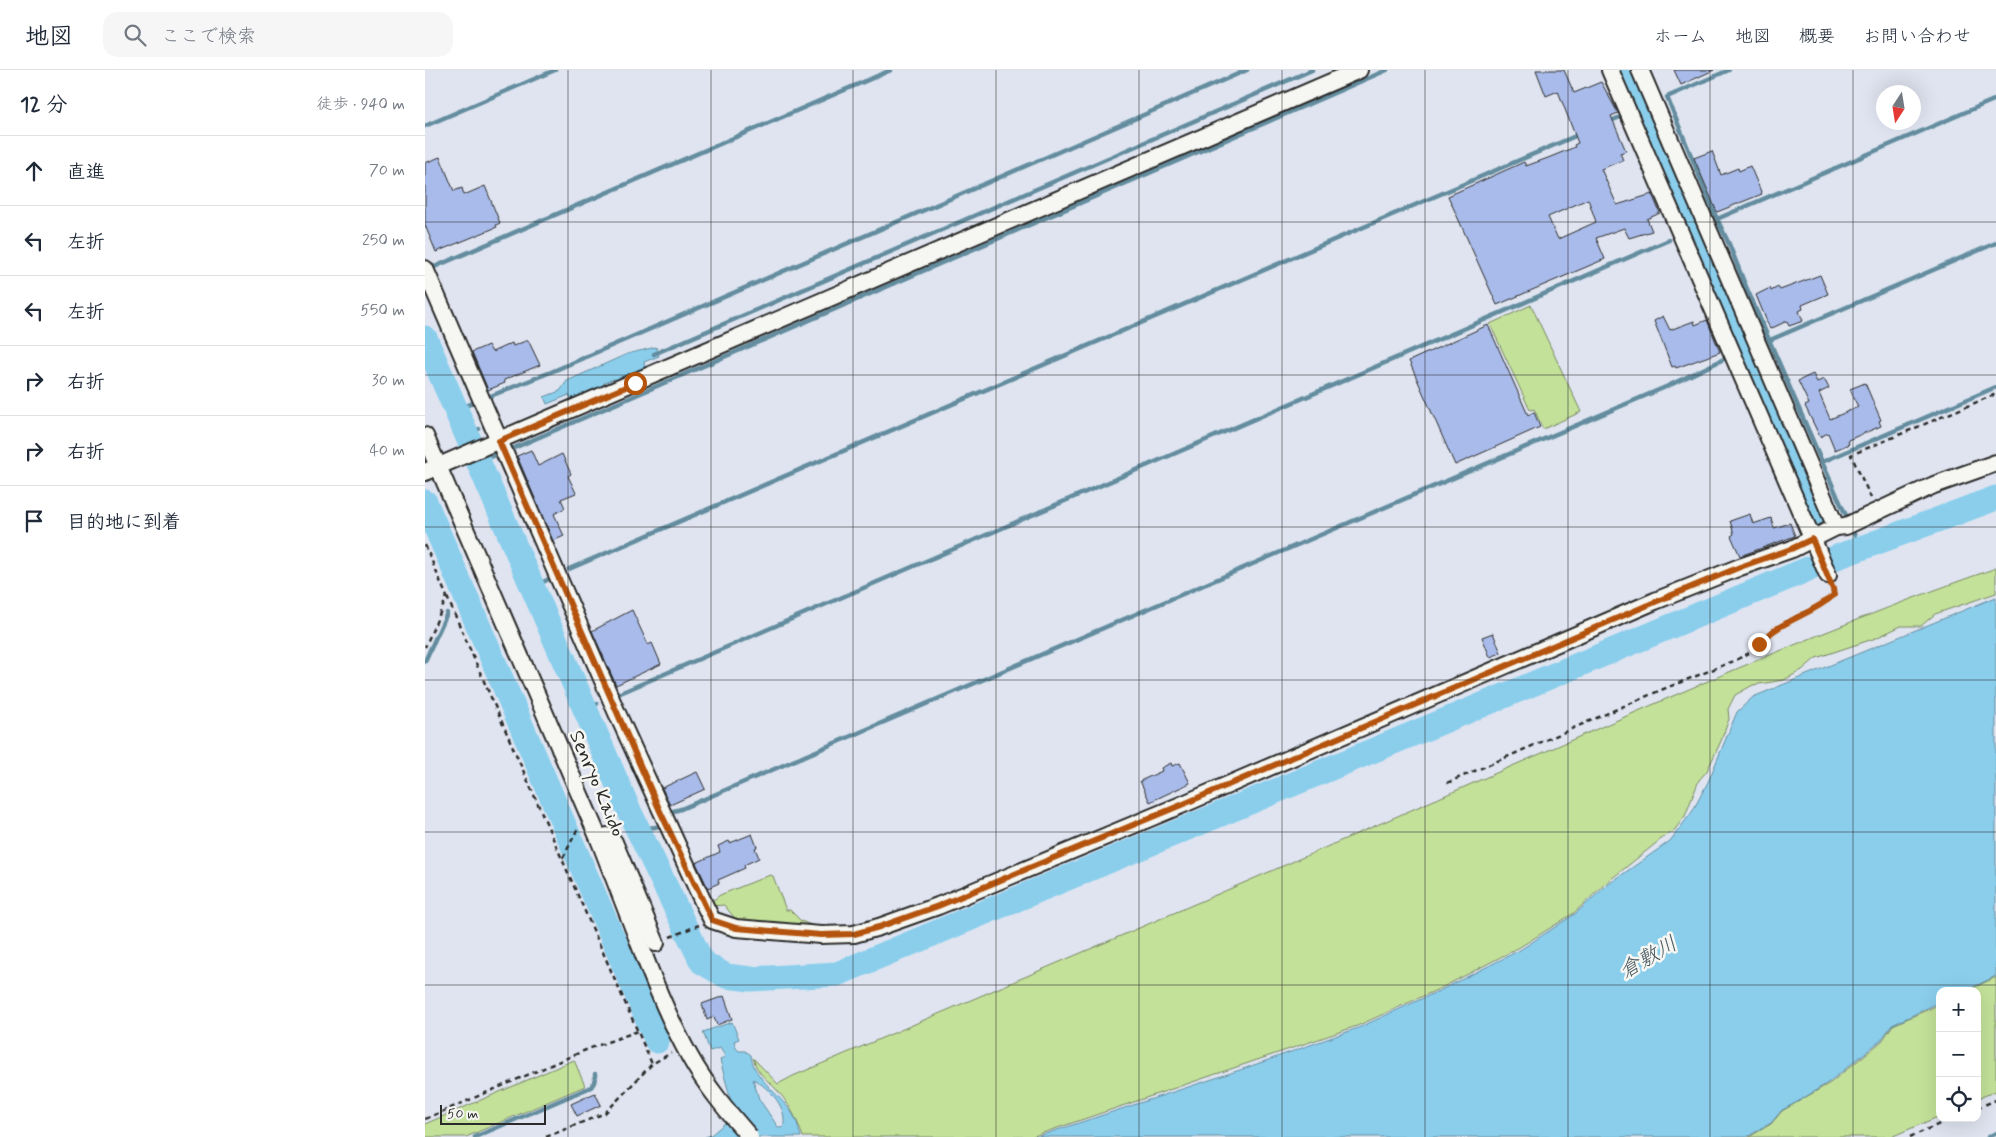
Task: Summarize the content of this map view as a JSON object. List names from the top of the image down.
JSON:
{
  "streets": {
    "street": ["Senryo Kaido"]
  },
  "water": ["倉敷川"],
  "scale_bar": "50 m",
  "north": "bottom",
  "page": {
    "header": "地図",
    "search": "ここで検索",
    "nav": [
      "ホーム",
      "地図",
      "概要",
      "お問い合わせ"
    ],
    "heading": ["12 分", "徒歩 · 940 m"],
    "list": [
      ["直進", "70 m"],
      ["左折", "250 m"],
      ["左折", "550 m"],
      ["右折", "30 m"],
      ["右折", "40 m"],
      "目的地に到着"
    ],
    "map_buttons": ["+", "−"],
    "scale": "50 m"
  }
}
